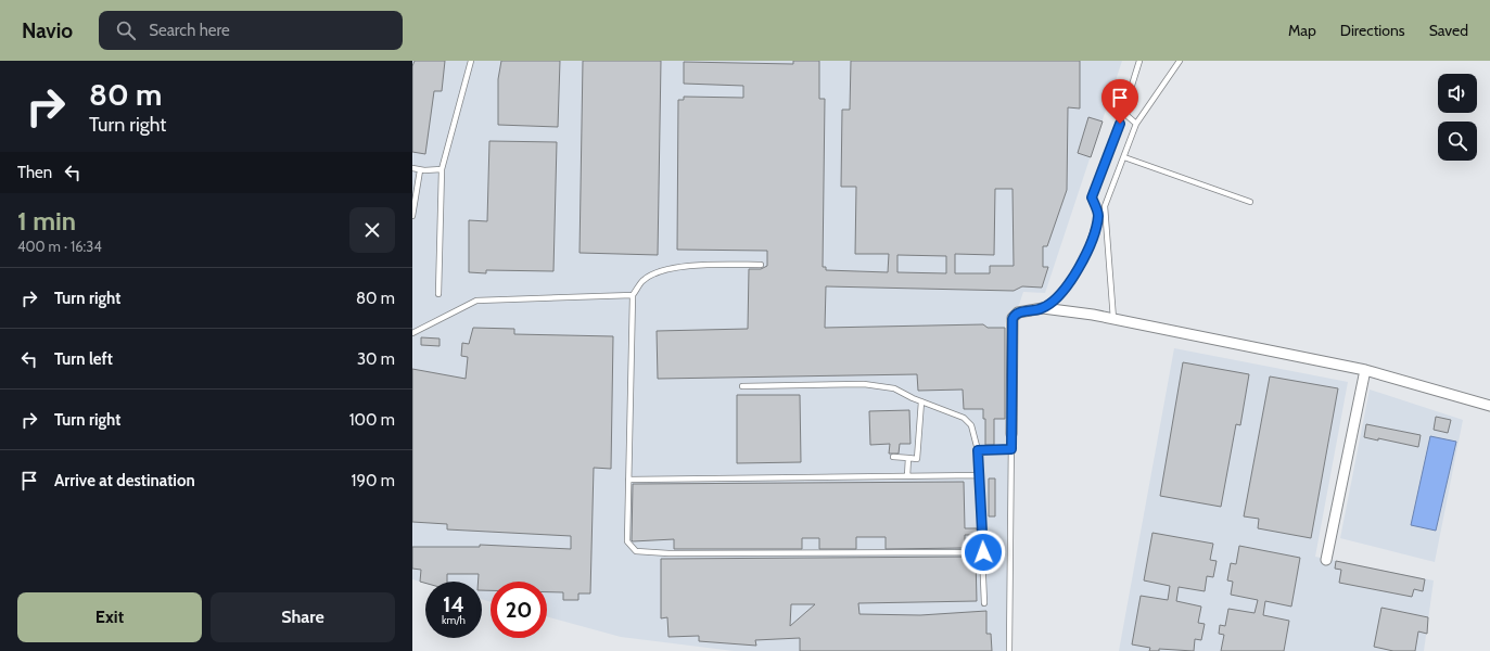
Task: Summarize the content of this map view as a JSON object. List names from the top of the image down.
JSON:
{
  "page": {
    "header": "Navio",
    "search": "Search here",
    "nav": ["Map", "Directions", "Saved"],
    "turn": ["80 m", "Turn right"],
    "then": "Then",
    "heading": ["1 min", "400 m · 16:34"],
    "list": [
      {
        "name": "Turn right",
        "value": "80 m"
      },
      {
        "name": "Turn left",
        "value": "30 m"
      },
      {
        "name": "Turn right",
        "value": "100 m"
      },
      {
        "name": "Arrive at destination",
        "value": "190 m"
      }
    ],
    "speed": "14 km/h",
    "limit": "20",
    "buttons": ["Exit", "Share"]
  }
}
